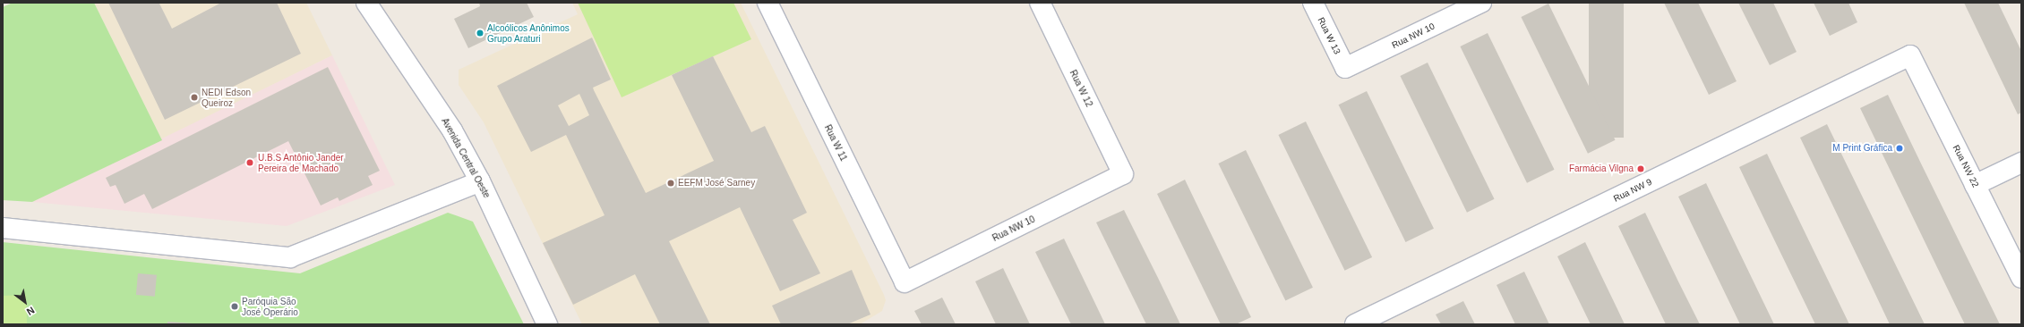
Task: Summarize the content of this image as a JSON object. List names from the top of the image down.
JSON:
{
  "streets": {
    "street": [
      "Rua W 13",
      "Rua NW 10",
      "Rua W 12",
      "Rua W 11",
      "Avenida Central Oeste",
      "Rua NW 22",
      "Rua NW 9"
    ]
  },
  "crossings": [
    ["Rua W 13", "Rua NW 10"],
    ["Rua NW 10", "Rua W 12"],
    ["Rua NW 10", "Rua W 11"],
    ["Rua NW 22", "Rua NW 9"]
  ],
  "places": [
    "Alcoólicos Anônimos Grupo Araturi",
    "NEDI Edson Queiroz",
    "M Print Gráfica",
    "U.B.S Antônio Jander Pereira de Machado",
    "Farmácia Vilgna",
    "EEFM José Sarney",
    "Paróquia São José Operário"
  ],
  "north": "bottom right"
}
